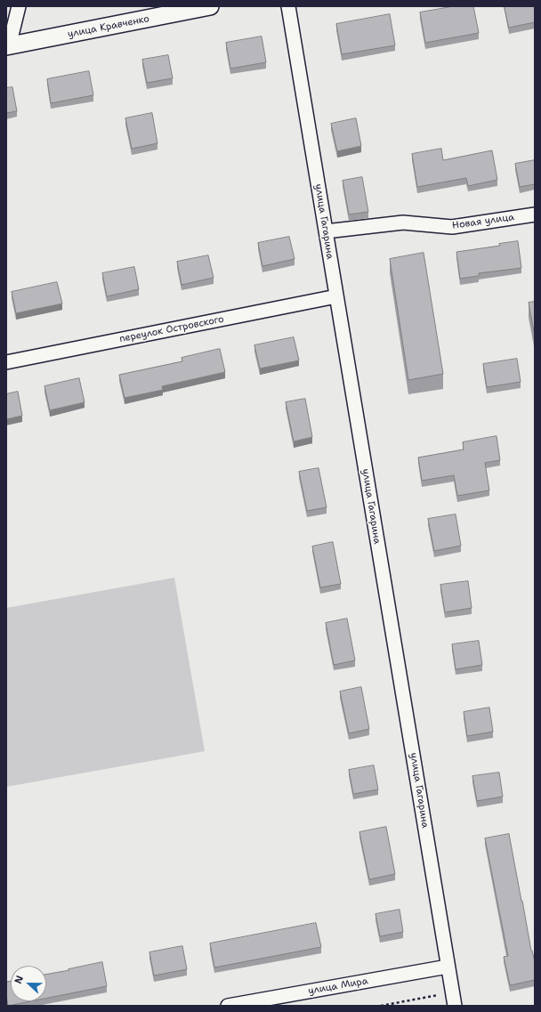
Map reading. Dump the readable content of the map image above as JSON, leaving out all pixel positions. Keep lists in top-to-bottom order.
{
  "streets": {
    "street": [
      "улица Кравченко",
      "улица Гагарина",
      "Новая улица",
      "переулок Островского",
      "улица Мира"
    ]
  },
  "crossings": [
    ["улица Гагарина", "Новая улица"],
    ["улица Гагарина", "переулок Островского"],
    ["улица Гагарина", "улица Мира"]
  ],
  "north": "left"
}
